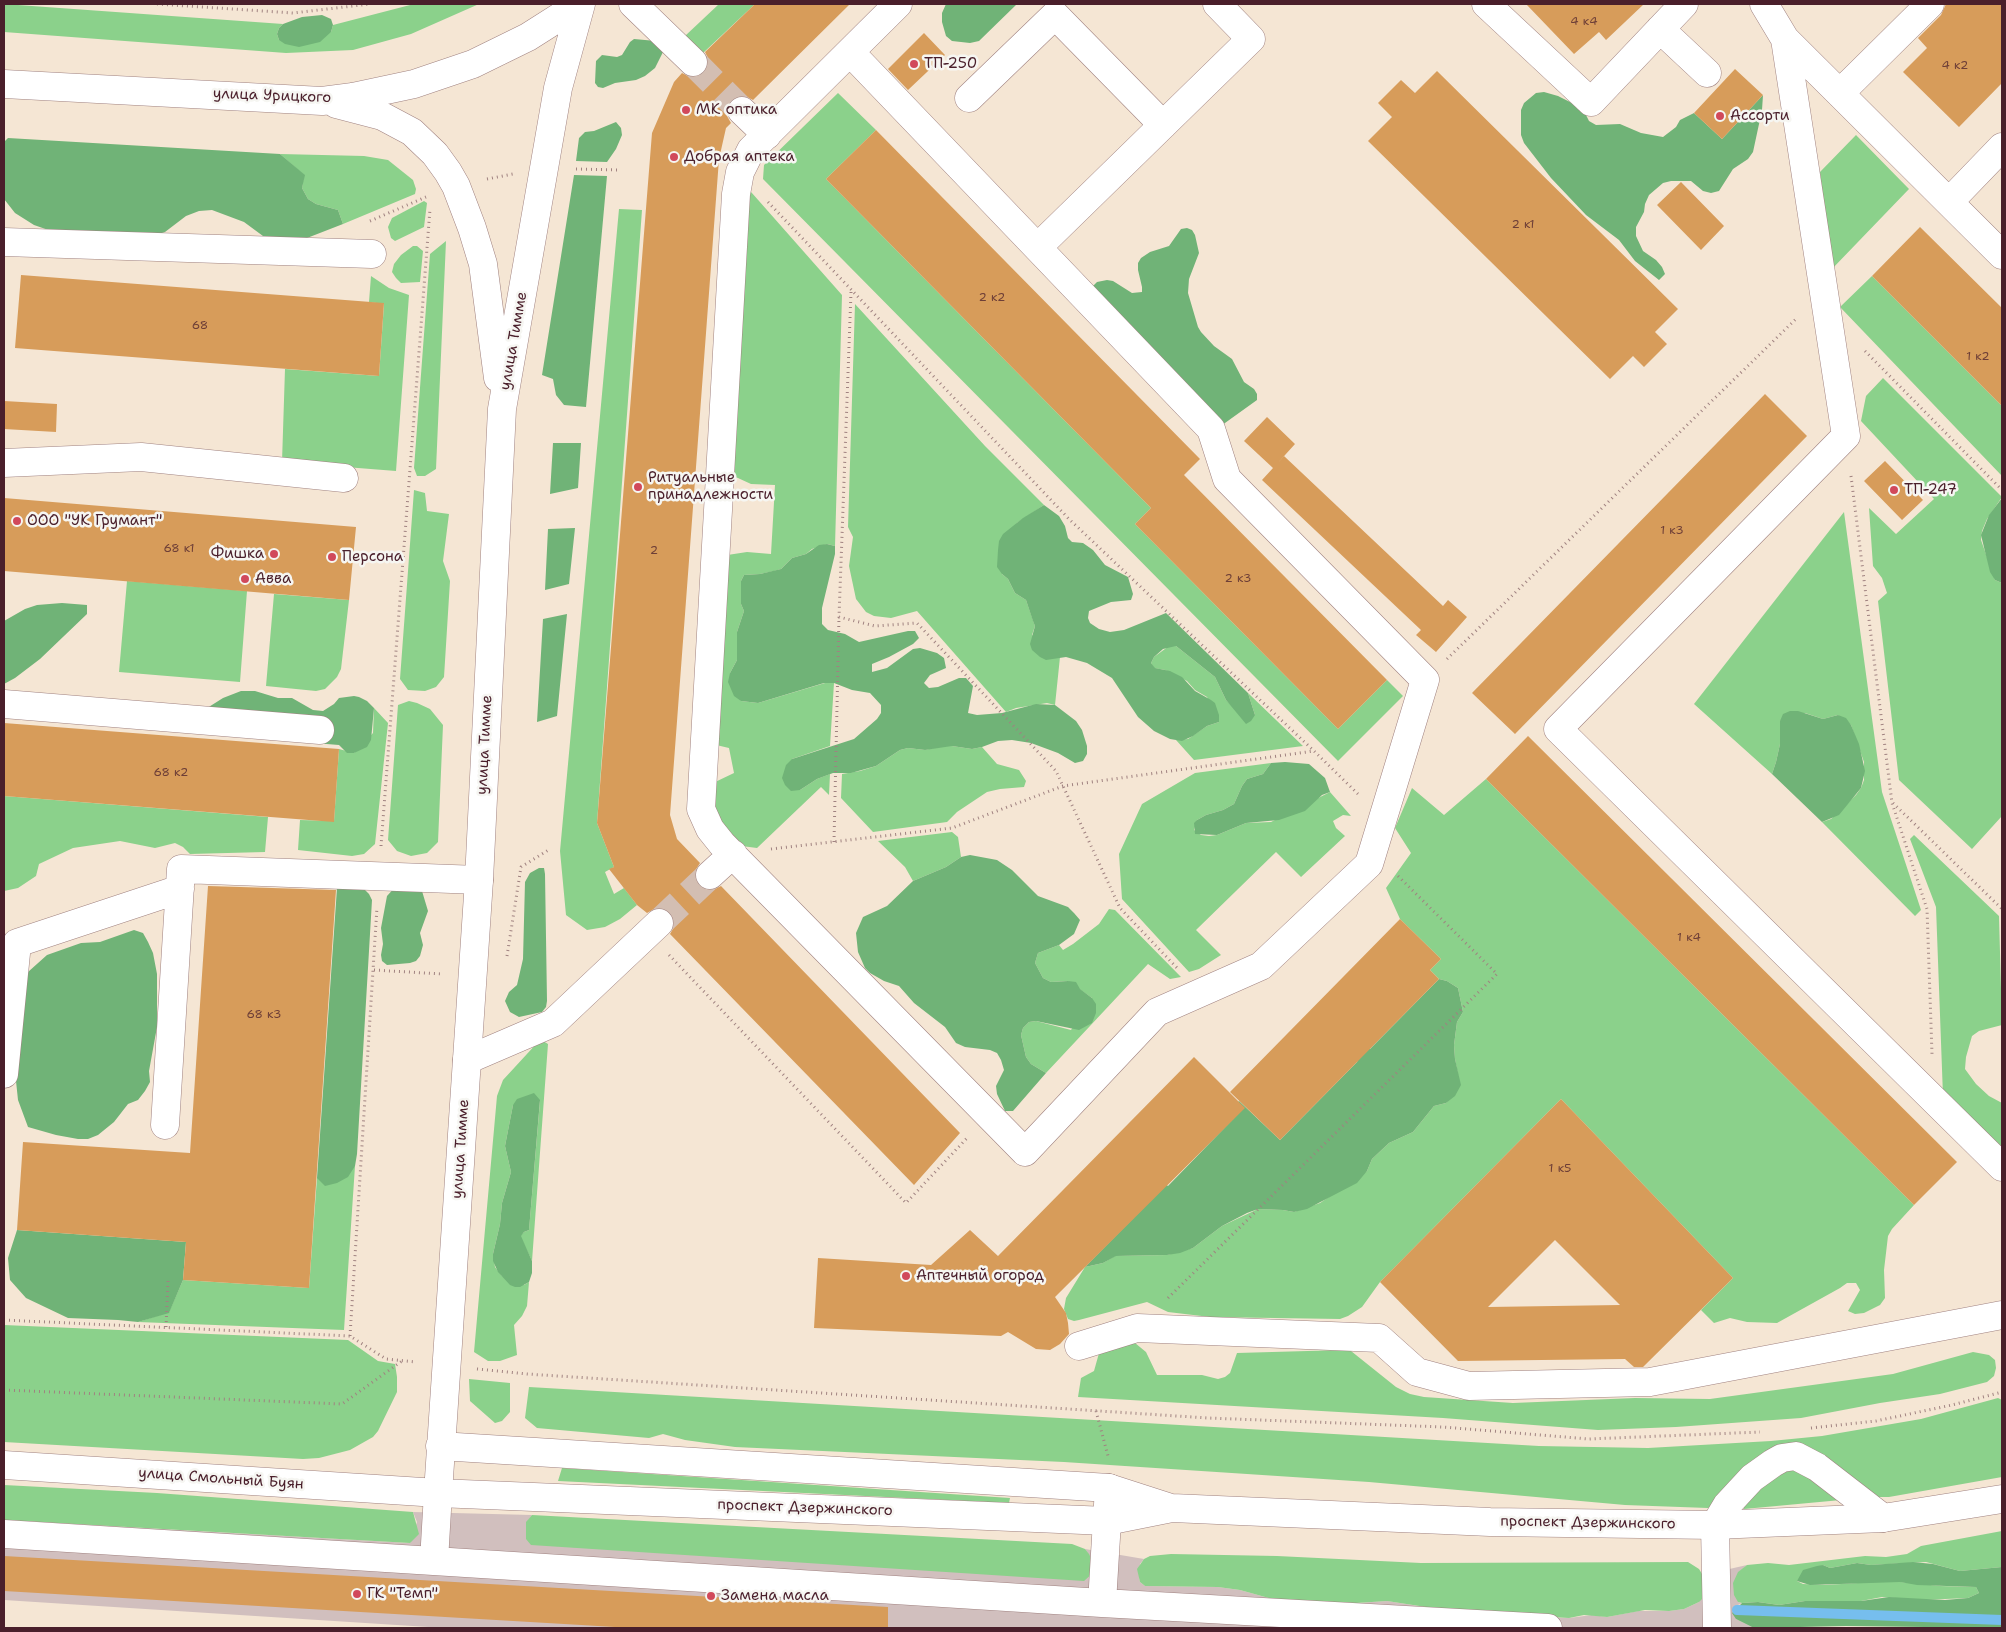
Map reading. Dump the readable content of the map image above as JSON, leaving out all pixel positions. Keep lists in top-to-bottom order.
{
  "streets": {
    "main road": [
      "улица Урицкого",
      "улица Тимме",
      "улица Смольный Буян",
      "проспект Дзержинского"
    ]
  },
  "crossings": [
    ["улица Урицкого", "улица Тимме"],
    ["улица Тимме", "улица Смольный Буян"],
    ["улица Тимме", "проспект Дзержинского"],
    ["улица Смольный Буян", "проспект Дзержинского"]
  ],
  "places": [
    "ТП-250",
    "МК оптика",
    "Ассорти",
    "Добрая аптека",
    "Ритуальные принадлежности",
    "ТП-247",
    "ООО \"УК Грумант\"",
    "Фишка",
    "Персона",
    "Авва",
    "Аптечный огород",
    "ГК \"Темп\"",
    "Замена масла"
  ],
  "house_numbers": [
    "4 к4",
    "4 к2",
    "2 к1",
    "2 к2",
    "68",
    "1 к2",
    "1 к3",
    "68 к1",
    "2",
    "2 к3",
    "68 к2",
    "1 к4",
    "68 к3",
    "1 к5"
  ]
}
